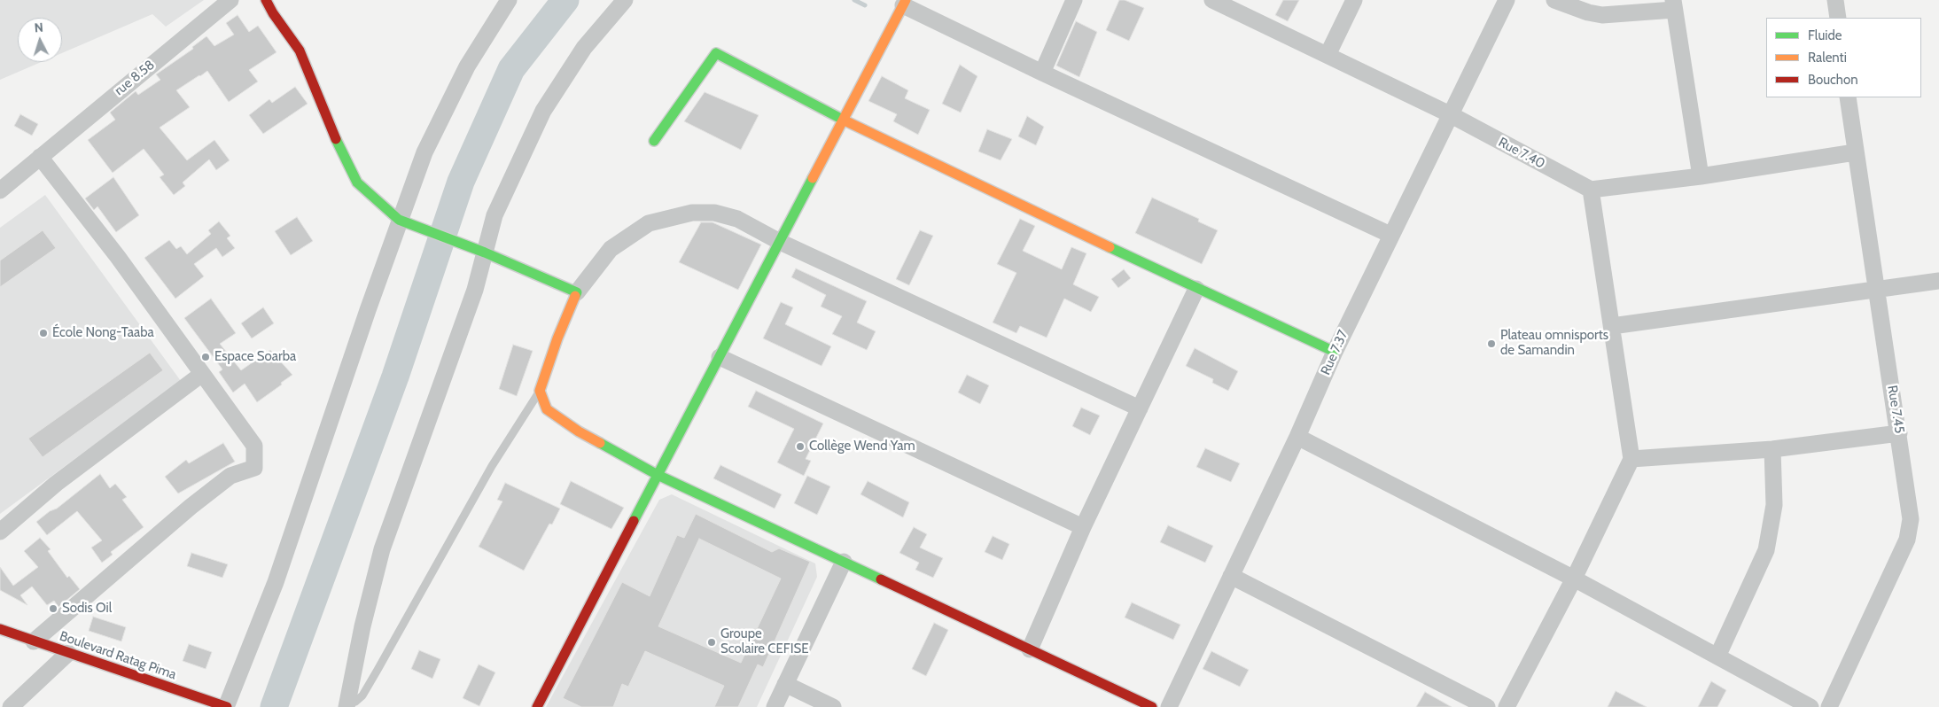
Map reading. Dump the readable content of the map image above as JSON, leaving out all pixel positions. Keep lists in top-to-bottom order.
{
  "streets": {
    "street": [
      "rue 8.58",
      "Rue 7.40",
      "Rue 7.37",
      "Rue 7.45",
      "Boulevard Ratag Pima"
    ]
  },
  "crossings": [
    ["Rue 7.40", "Rue 7.37"]
  ],
  "places": [
    "École Nong-Taaba",
    "Plateau omnisports de Samandin",
    "Espace Soarba",
    "Collège Wend Yam",
    "Sodis Oil",
    "Groupe Scolaire CEFISE"
  ],
  "legend": ["Fluide", "Ralenti", "Bouchon"],
  "north": "top"
}
